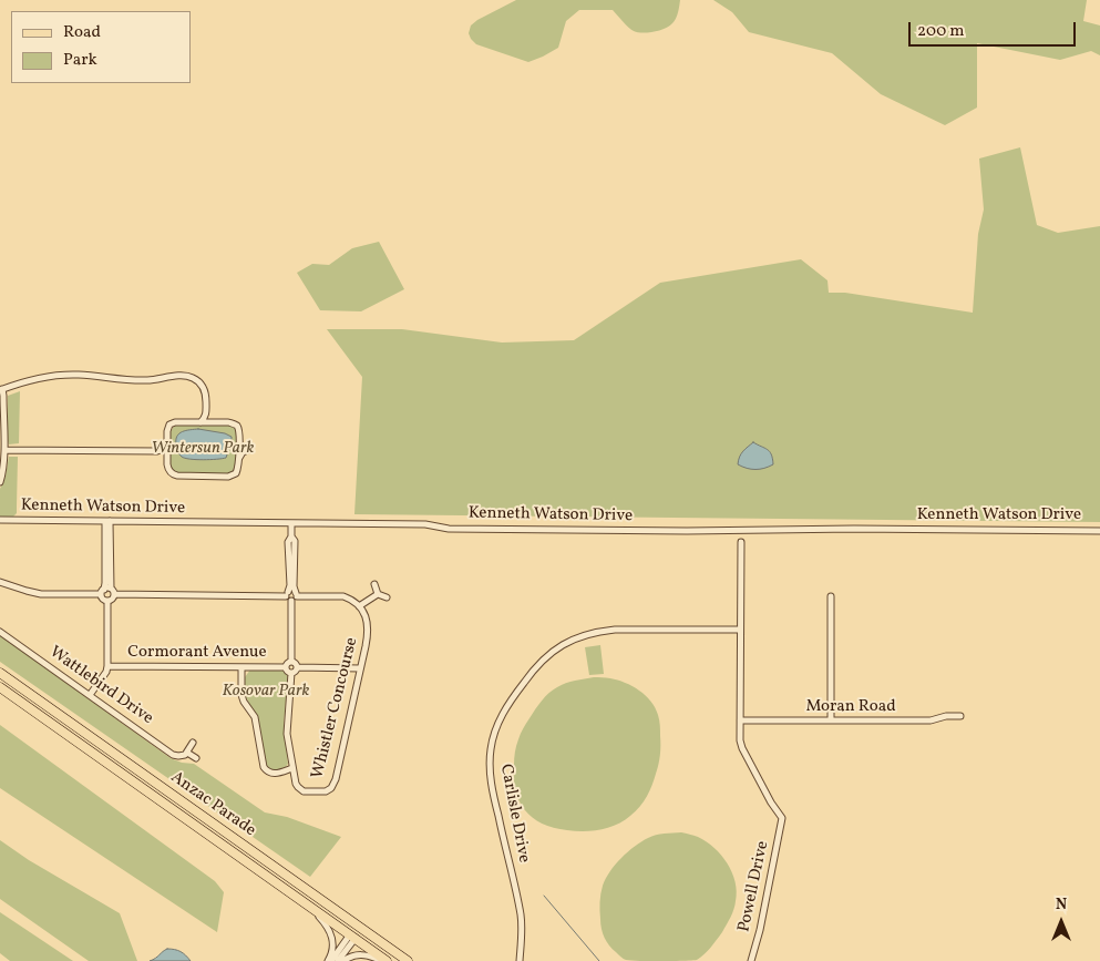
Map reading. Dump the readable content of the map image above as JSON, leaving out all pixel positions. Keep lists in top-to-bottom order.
{
  "streets": {
    "main road": ["Anzac Parade"],
    "street": [
      "Kenneth Watson Drive",
      "Cormorant Avenue",
      "Wattlebird Drive",
      "Moran Road",
      "Whistler Concourse",
      "Carlisle Drive",
      "Powell Drive"
    ]
  },
  "crossings": [
    ["Moran Road", "Powell Drive"]
  ],
  "parks": ["Wintersun Park", "Kosovar Park"],
  "legend": ["Road", "Park"],
  "scale_bar": "200 m",
  "north": "top"
}
